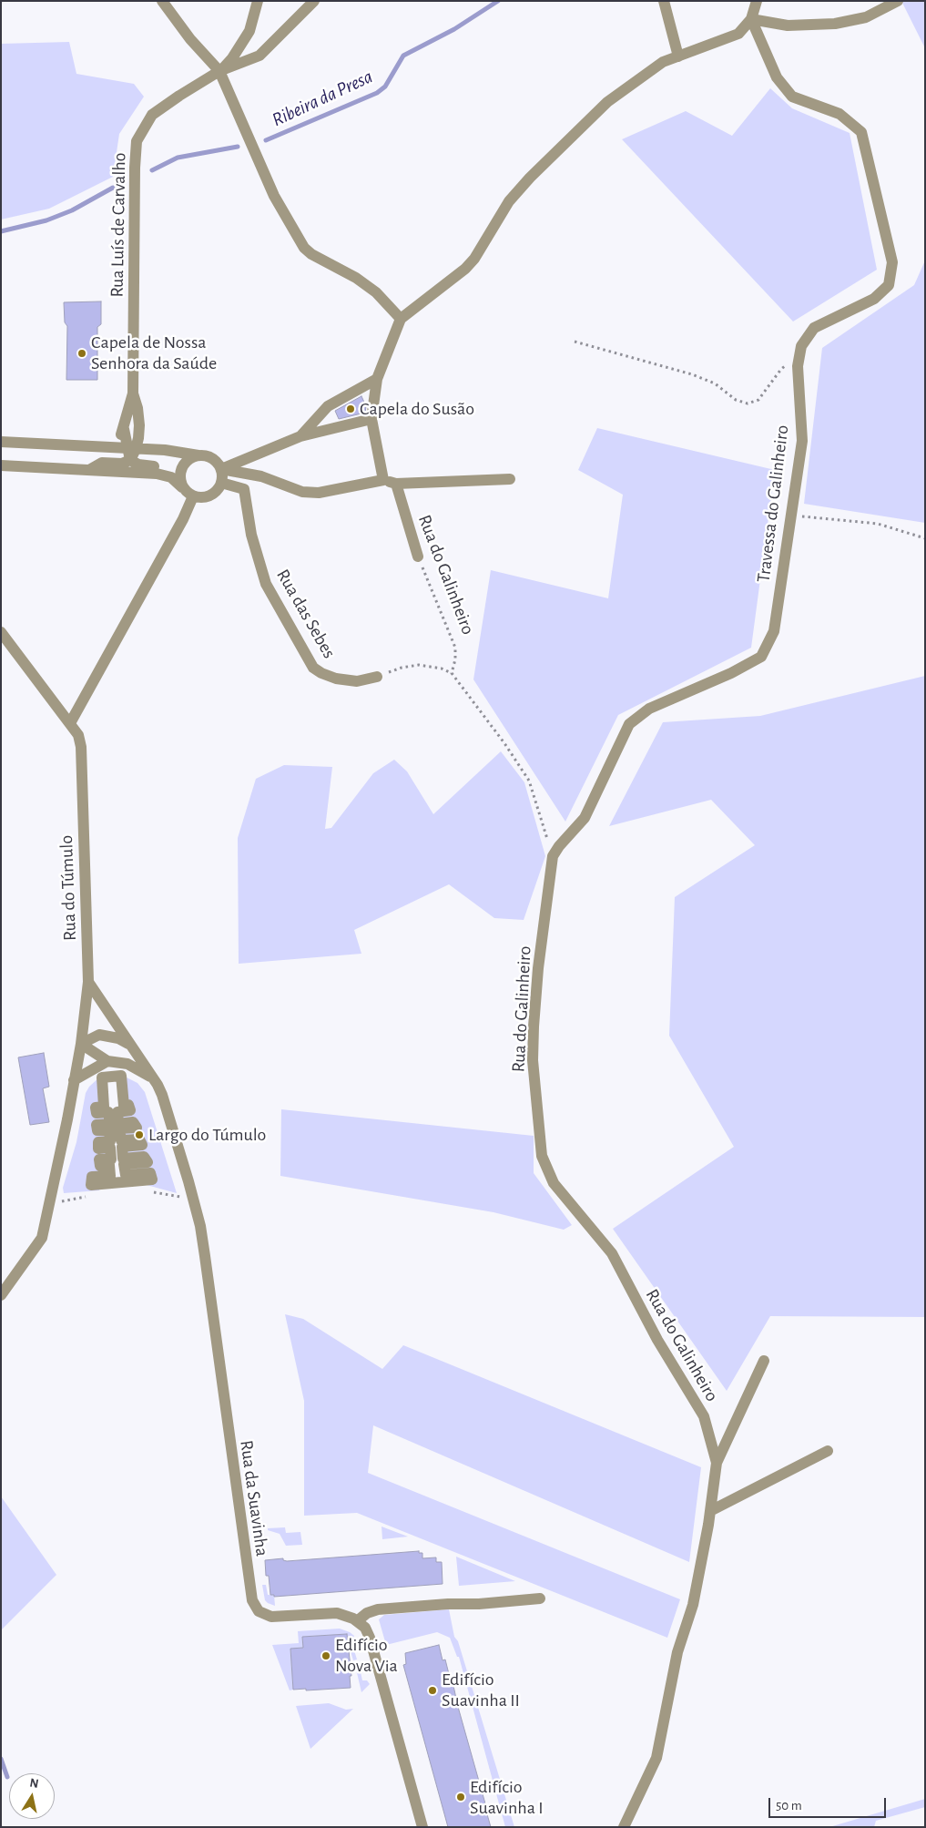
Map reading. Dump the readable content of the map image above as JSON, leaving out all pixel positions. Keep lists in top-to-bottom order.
{
  "streets": {
    "street": [
      "Rua Luís de Carvalho",
      "Travessa do Galinheiro",
      "Rua do Galinheiro",
      "Rua das Sebes",
      "Rua do Túmulo",
      "Rua da Suavinha"
    ]
  },
  "crossings": [
    ["Travessa do Galinheiro", "Rua do Galinheiro"],
    ["Rua do Túmulo", "Rua da Suavinha"]
  ],
  "water": ["Ribeira da Presa"],
  "places": [
    "Capela de Nossa Senhora da Saúde",
    "Capela do Susão",
    "Largo do Túmulo",
    "Edifício Nova Via",
    "Edifício Suavinha II",
    "Edifício Suavinha I"
  ],
  "scale_bar": "50 m",
  "north": "top"
}
